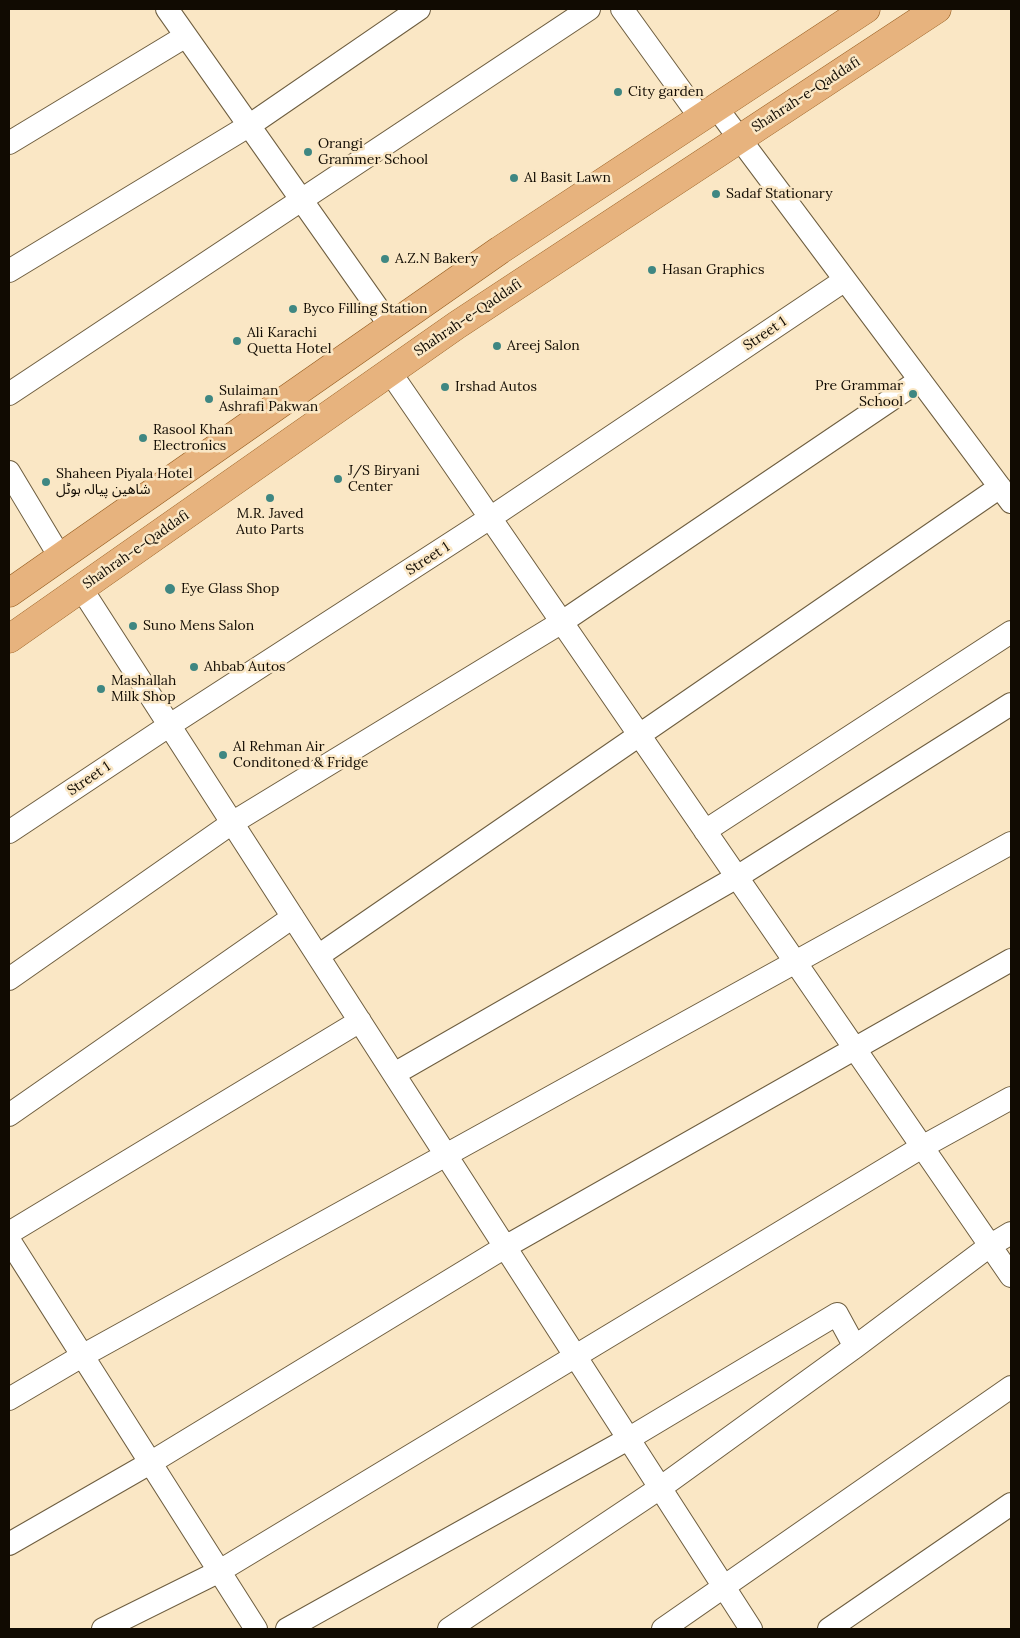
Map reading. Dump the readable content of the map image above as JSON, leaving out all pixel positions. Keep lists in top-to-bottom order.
{
  "streets": {
    "main road": ["Shahrah-e-Qaddafi"],
    "street": ["Street 1"]
  },
  "places": [
    "City garden",
    "Orangi Grammer School",
    "Al Basit Lawn",
    "Sadaf Stationary",
    "A.Z.N Bakery",
    "Hasan Graphics",
    "Byco Filling Station",
    "Ali Karachi Quetta Hotel",
    "Areej Salon",
    "Irshad Autos",
    "Pre Grammar School",
    "Sulaiman Ashrafi Pakwan",
    "Rasool Khan Electronics",
    "J/S Biryani Center",
    "Shaheen Piyala Hotel شاھین پیالہ ہوٹل",
    "M.R. Javed Auto Parts",
    "Eye Glass Shop",
    "Suno Mens Salon",
    "Ahbab Autos",
    "Mashallah Milk Shop",
    "Al Rehman Air Conditoned & Fridge"
  ]
}
